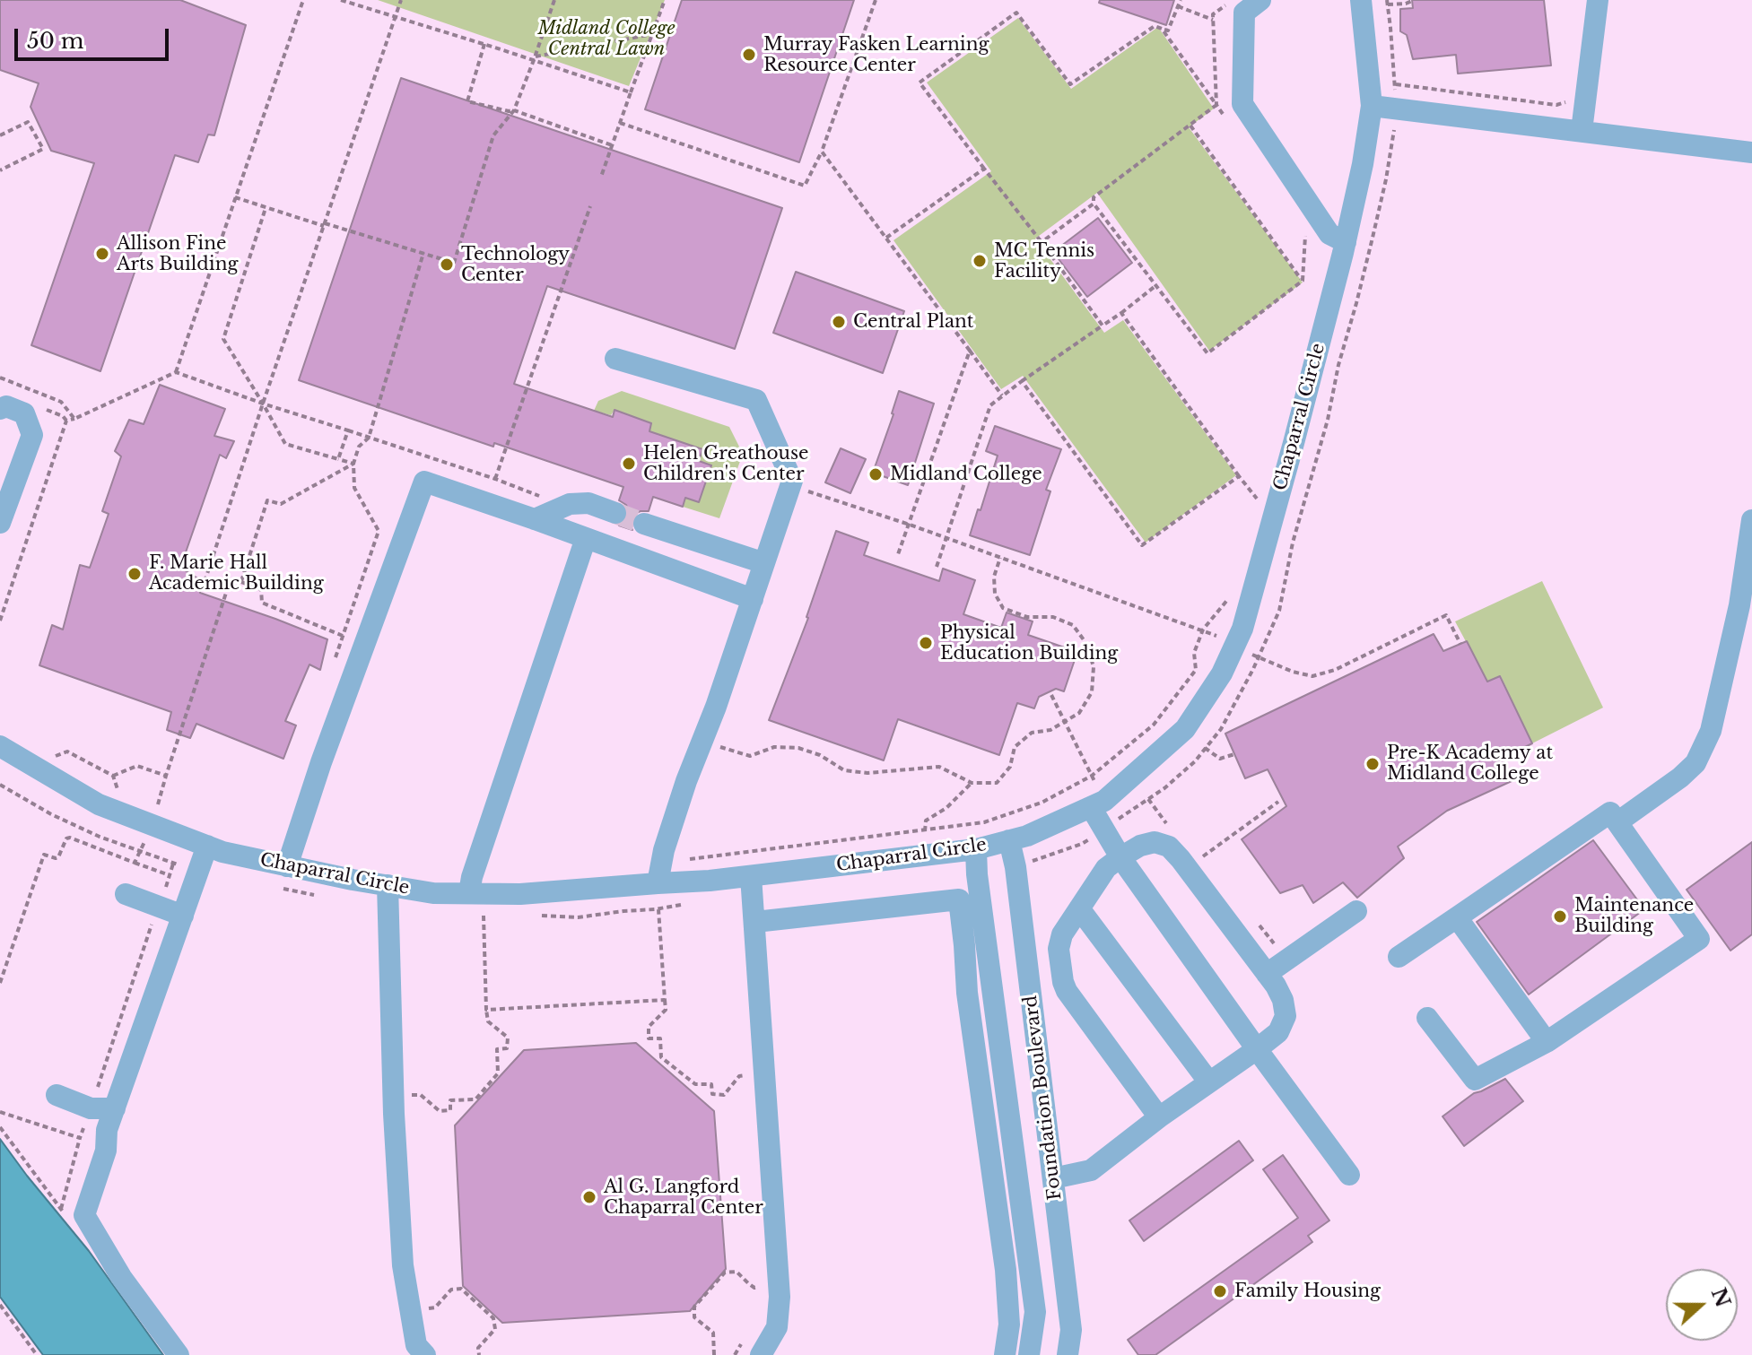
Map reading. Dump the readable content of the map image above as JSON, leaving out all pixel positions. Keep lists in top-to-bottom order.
{
  "streets": {
    "street": ["Chaparral Circle", "Foundation Boulevard"]
  },
  "crossings": [
    ["Chaparral Circle", "Foundation Boulevard"]
  ],
  "parks": ["Midland College Central Lawn"],
  "places": [
    "Murray Fasken Learning Resource Center",
    "Allison Fine Arts Building",
    "MC Tennis Facility",
    "Technology Center",
    "Central Plant",
    "Helen Greathouse Children's Center",
    "Midland College",
    "F. Marie Hall Academic Building",
    "Physical Education Building",
    "Pre-K Academy at Midland College",
    "Maintenance Building",
    "Al G. Langford Chaparral Center",
    "Family Housing"
  ],
  "scale_bar": "50 m",
  "north": "right"
}
